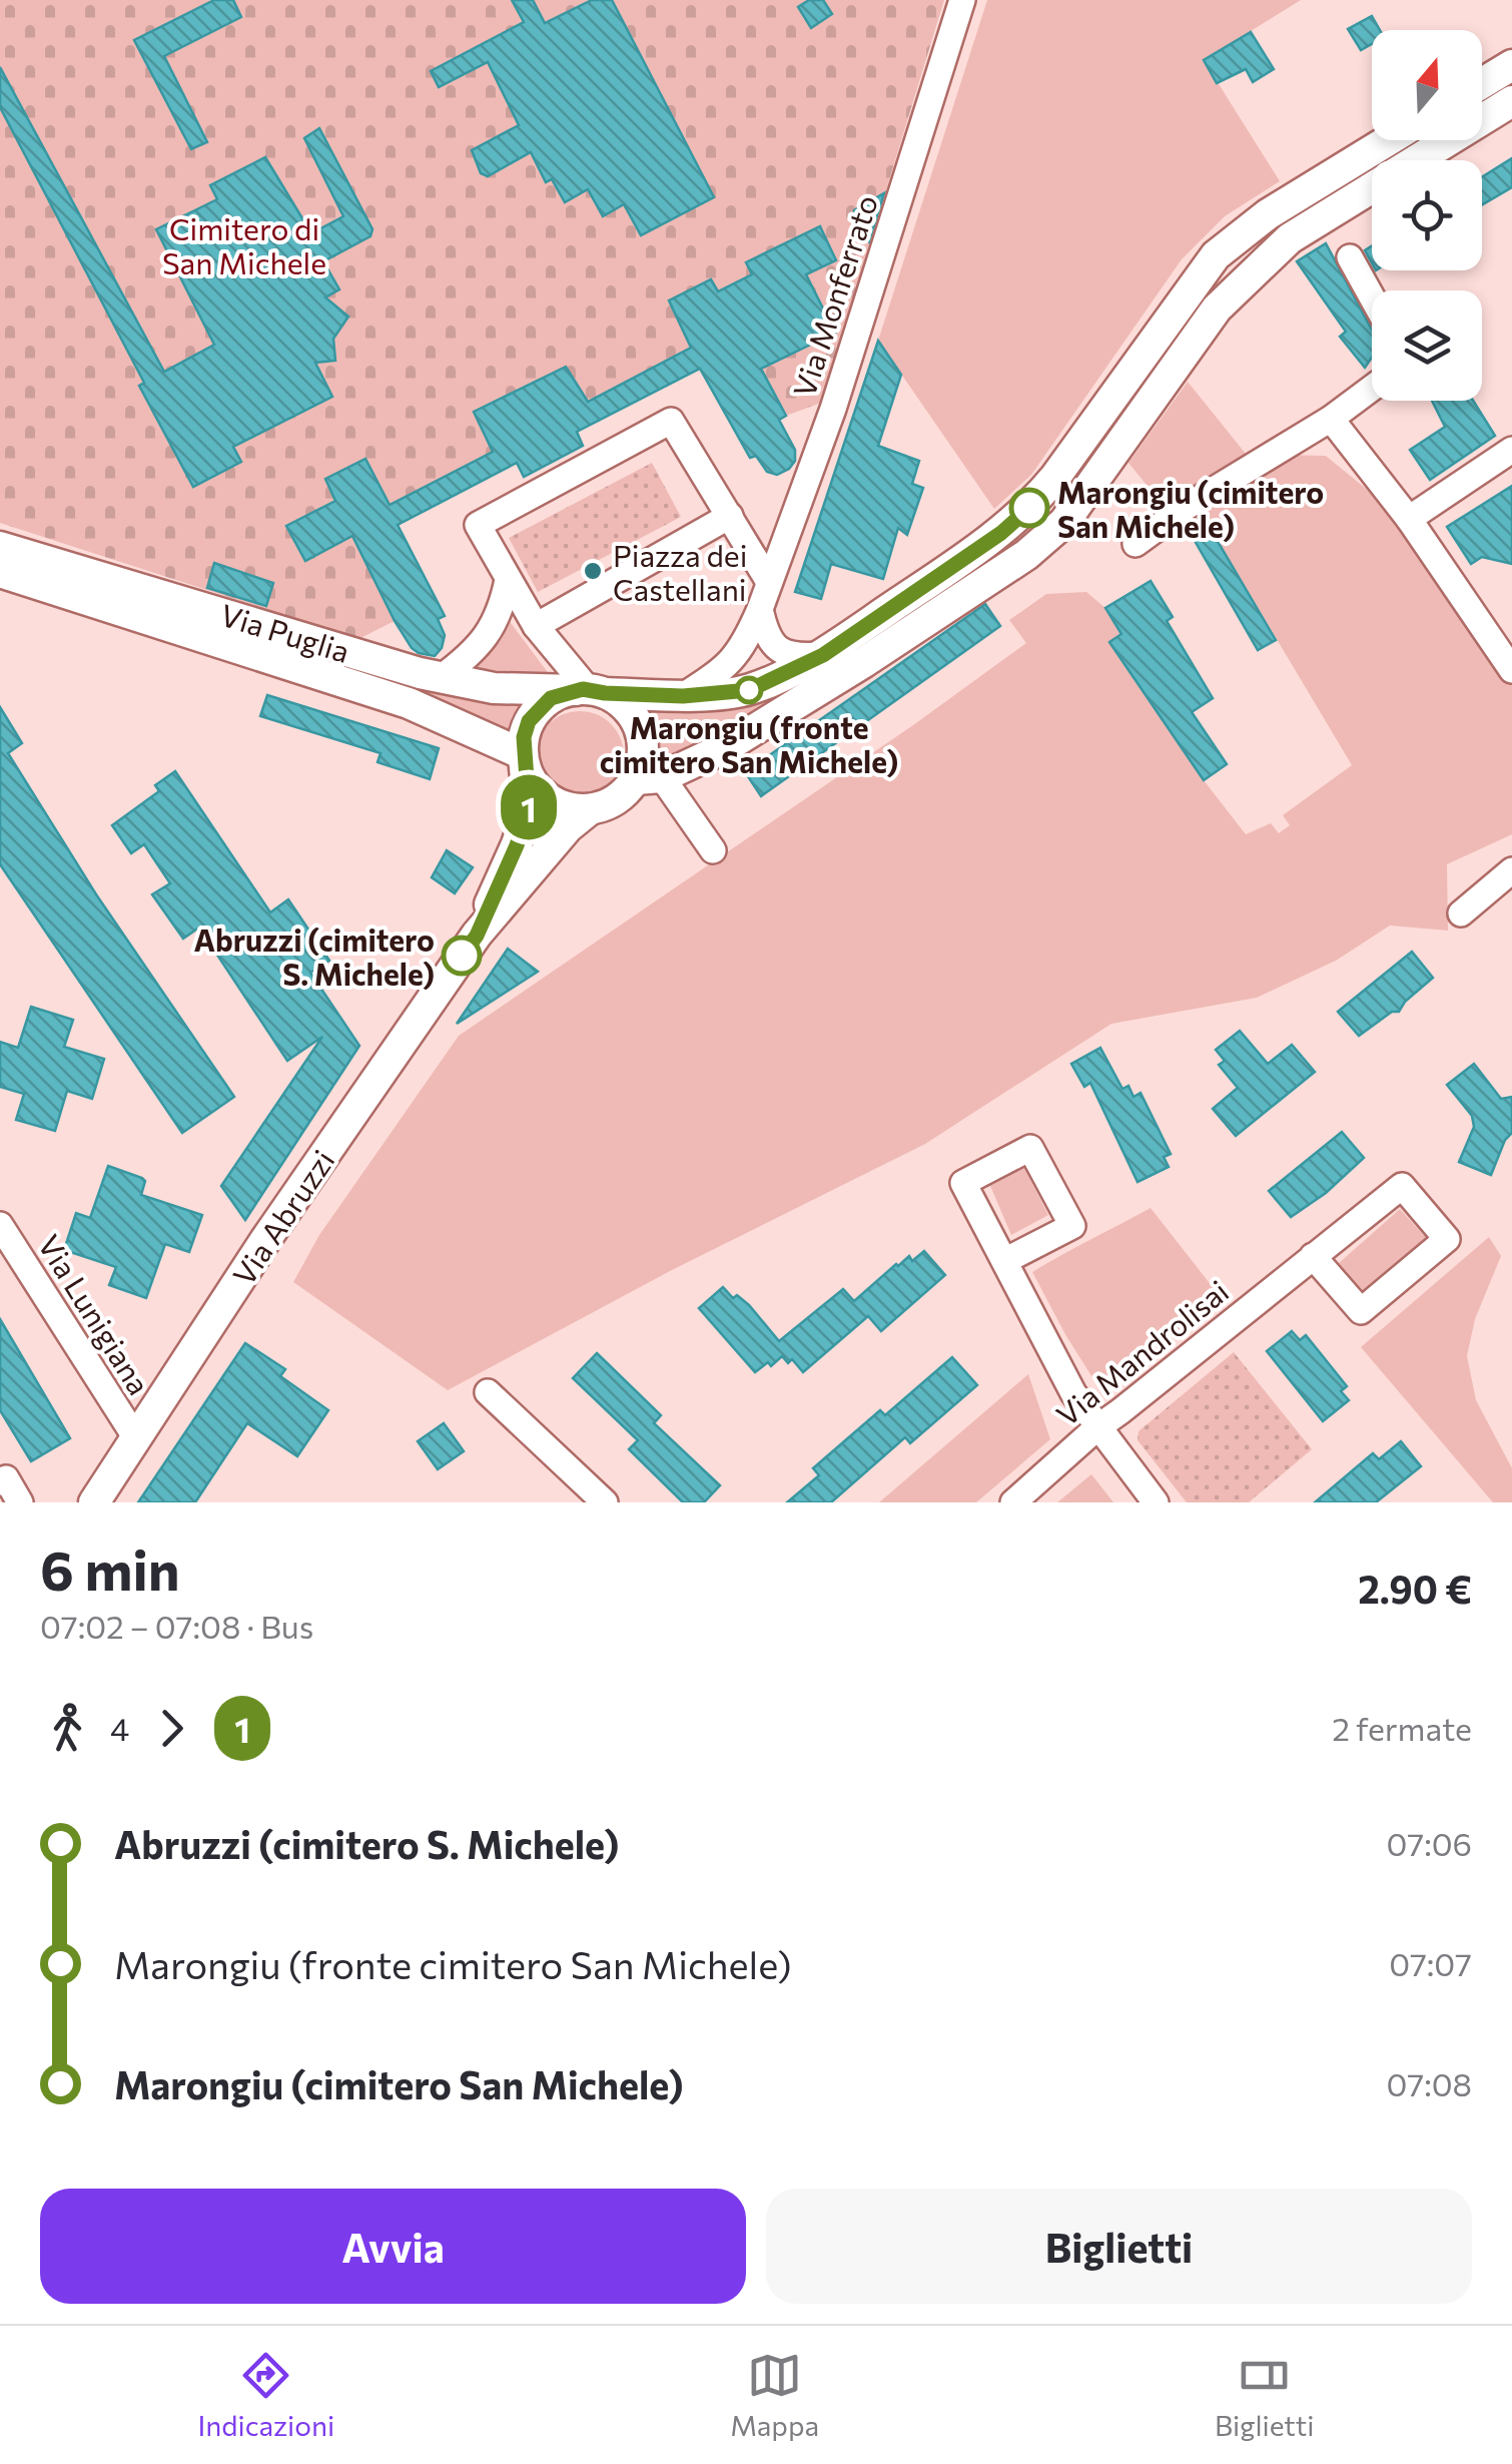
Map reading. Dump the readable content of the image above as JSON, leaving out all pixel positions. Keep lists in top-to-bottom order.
{
  "streets": {
    "street": [
      "Via Monferrato",
      "Via Puglia",
      "Via Abruzzi",
      "Via Lunigiana",
      "Via Mandrolisai"
    ]
  },
  "crossings": [
    ["Via Monferrato", "Via Puglia"],
    ["Via Puglia", "Via Abruzzi"],
    ["Via Abruzzi", "Via Lunigiana"]
  ],
  "parks": ["Cimitero di San Michele"],
  "places": [
    "Marongiu (cimitero San Michele)",
    "Piazza dei Castellani",
    "Marongiu (fronte cimitero San Michele)",
    "Abruzzi (cimitero S. Michele)"
  ],
  "lines": ["bus line 1"],
  "north": "top",
  "page": {
    "on_map": "1",
    "heading": ["6 min", "07:02 – 07:08 · Bus", "2.90 €"],
    "legs": ["4", "1", "2 fermate"],
    "list": [
      {
        "name": "Abruzzi (cimitero S. Michele)",
        "value": "07:06"
      },
      {
        "name": "Marongiu (fronte cimitero San Michele)",
        "value": "07:07"
      },
      {
        "name": "Marongiu (cimitero San Michele)",
        "value": "07:08"
      }
    ],
    "buttons": ["Avvia", "Biglietti"],
    "tabs": ["Indicazioni", "Mappa", "Biglietti"]
  }
}
